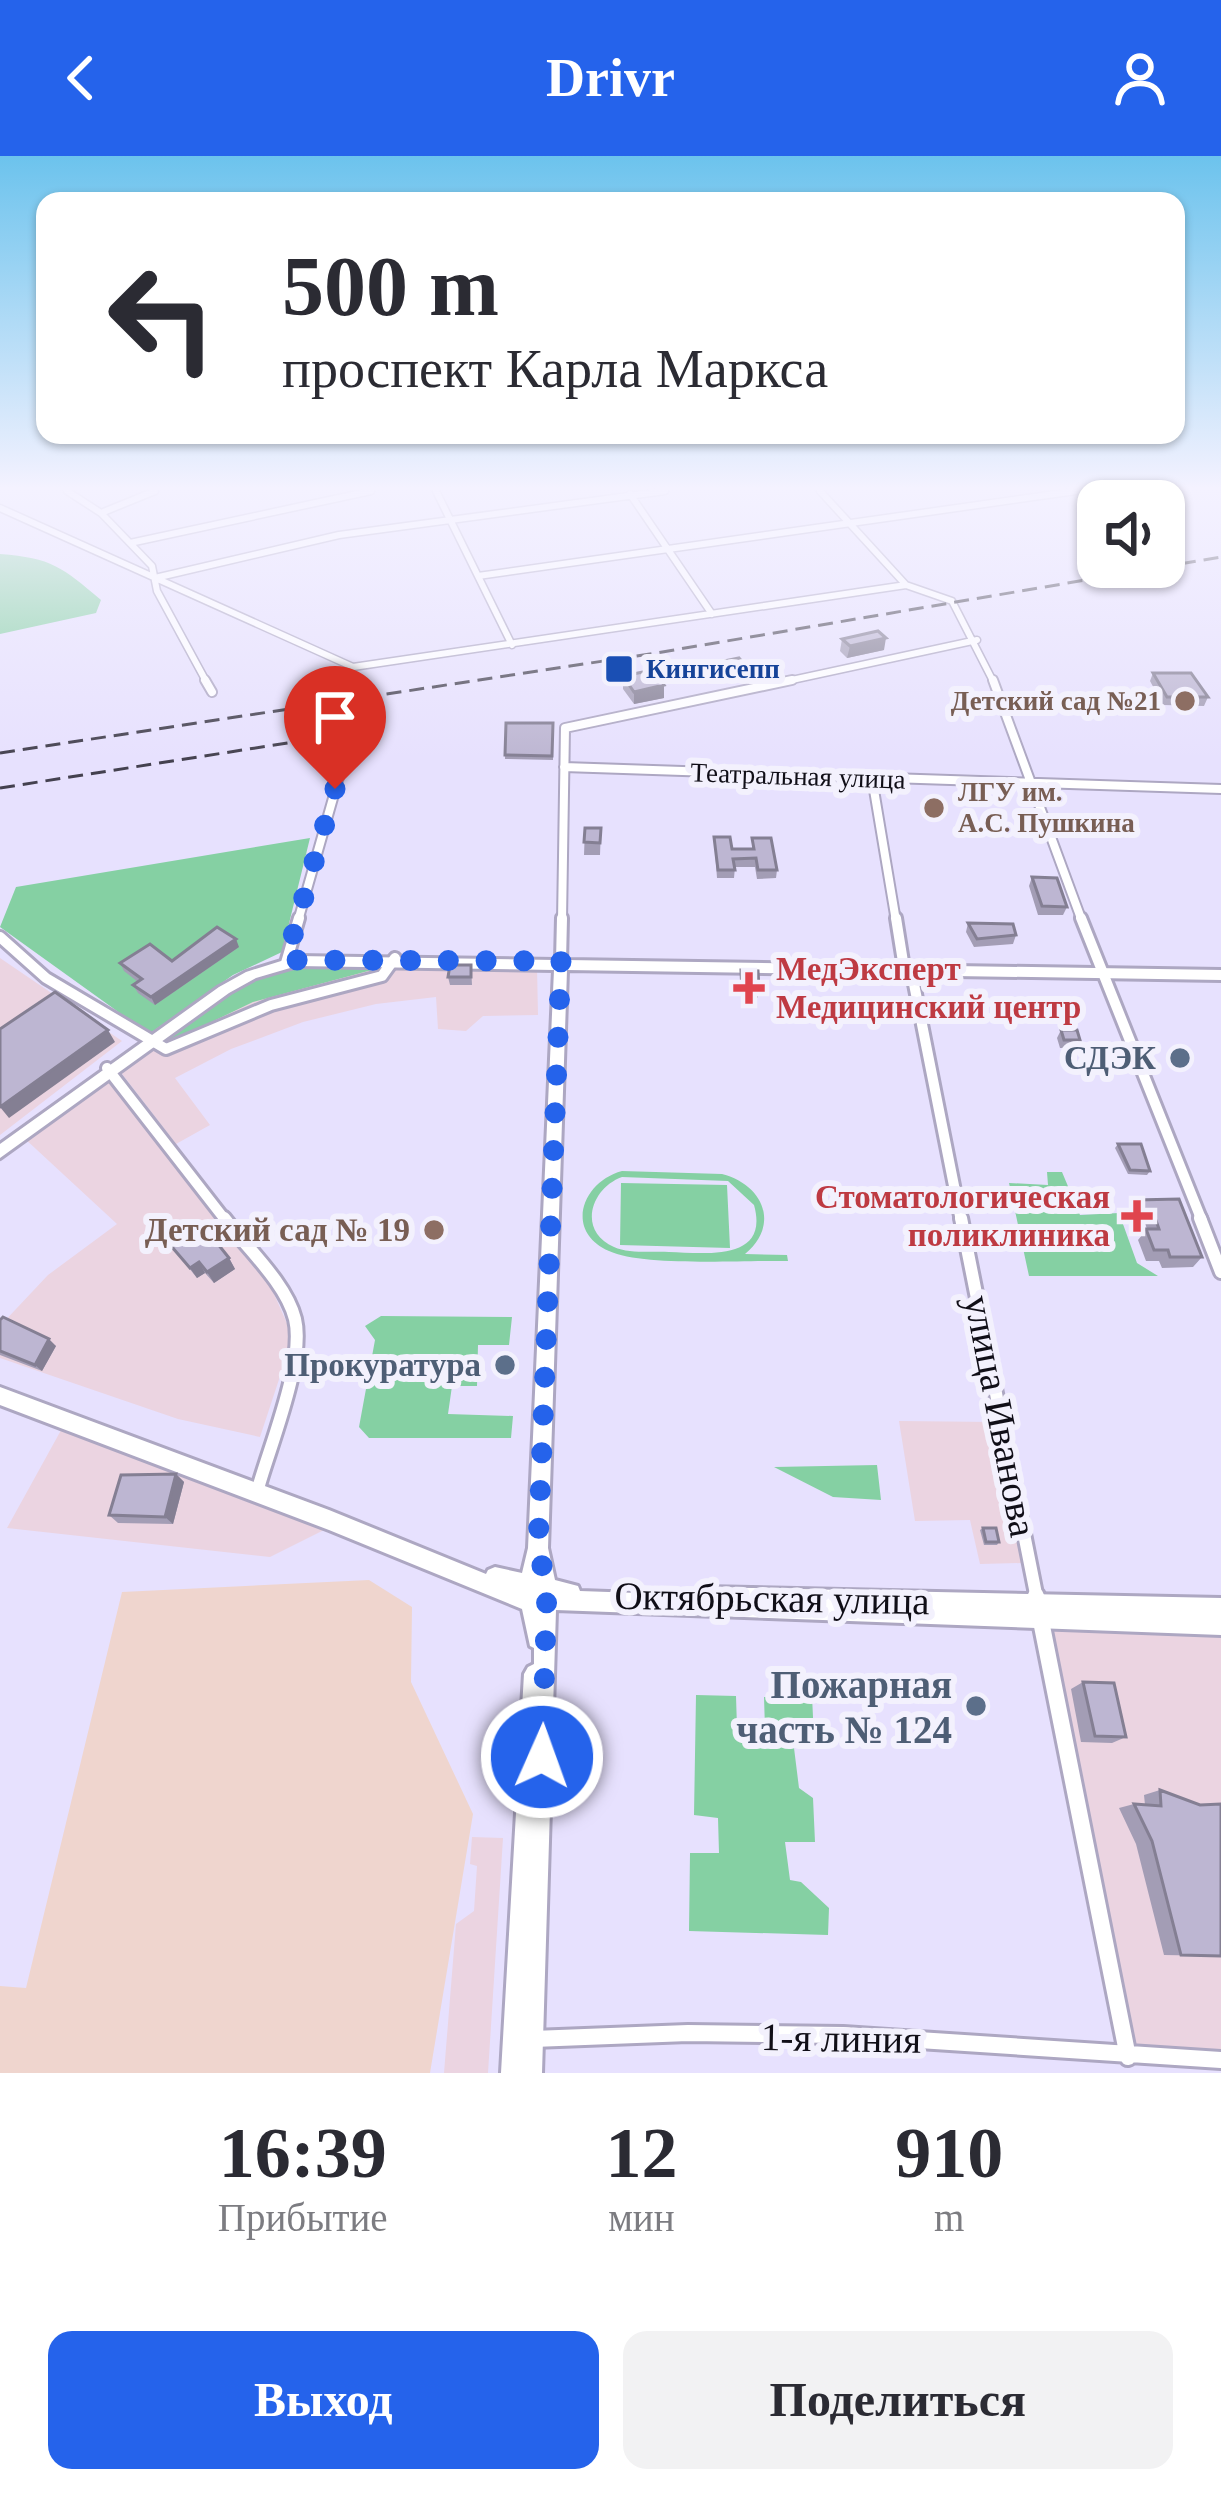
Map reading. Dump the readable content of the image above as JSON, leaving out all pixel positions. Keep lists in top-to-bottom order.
{
  "streets": {
    "street": [
      "Театральная улица",
      "улица Иванова",
      "Октябрьская улица",
      "1-я линия"
    ]
  },
  "crossings": [
    ["Театральная улица", "улица Иванова"],
    ["улица Иванова", "Октябрьская улица"],
    ["улица Иванова", "1-я линия"]
  ],
  "places": {
    "transit": ["Кингисепп"],
    "other": [
      "Детский сад №21",
      "ЛГУ им. А.С. Пушкина",
      "СДЭК",
      "Детский сад № 19",
      "Прокуратура",
      "Пожарная часть № 124"
    ],
    "health": ["МедЭксперт Медицинский центр", "Стоматологическая поликлиника"]
  },
  "page": {
    "header": "Drivr",
    "turn": ["500 m", "проспект Карла Маркса"],
    "eta": [
      "16:39",
      "Прибытие",
      "12",
      "мин",
      "910",
      "m"
    ],
    "buttons": ["Выход", "Поделиться"]
  }
}
